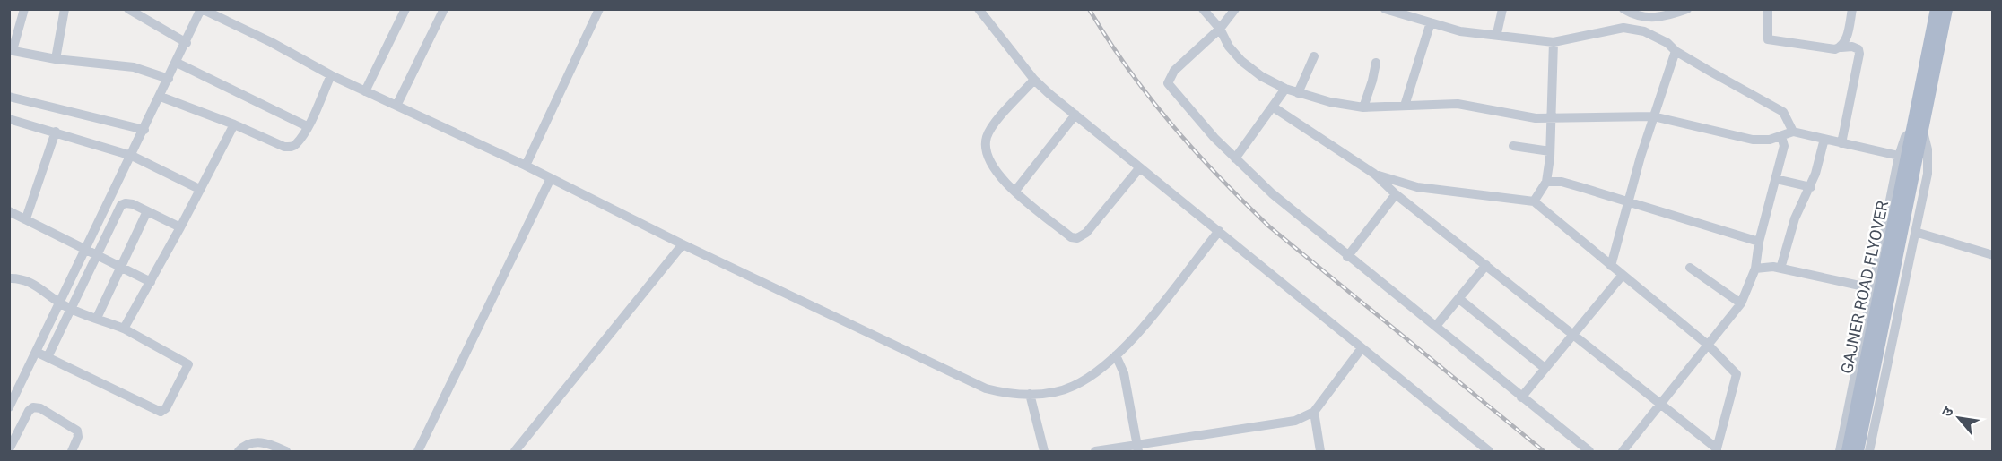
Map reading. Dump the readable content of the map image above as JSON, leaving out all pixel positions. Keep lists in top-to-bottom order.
{
  "streets": {
    "main road": ["GAJNER ROAD FLYOVER"]
  },
  "north": "top left"
}
